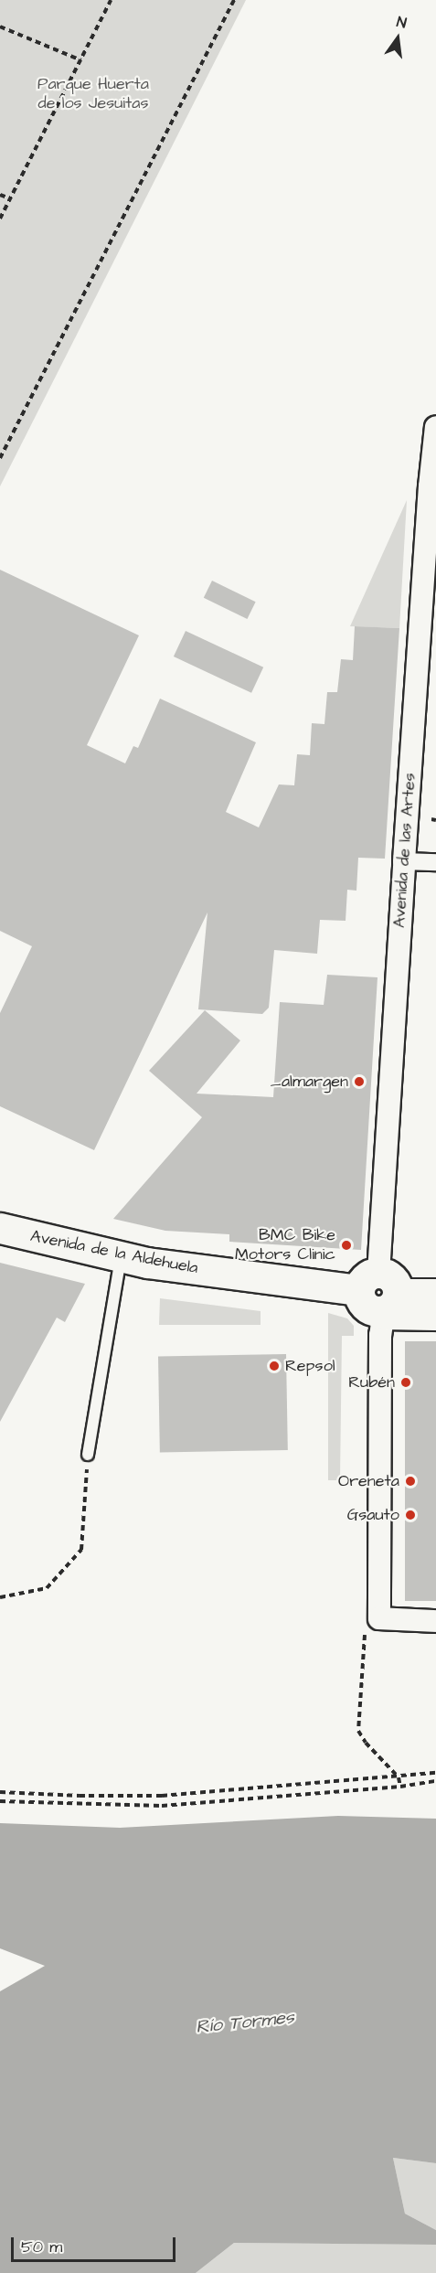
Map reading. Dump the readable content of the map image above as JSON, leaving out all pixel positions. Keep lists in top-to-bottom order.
{
  "streets": {
    "main road": ["Avenida de la Aldehuela"],
    "street": ["Avenida de las Artes"]
  },
  "crossings": [
    ["Avenida de las Artes", "Avenida de la Aldehuela"]
  ],
  "water": ["Río Tormes"],
  "parks": ["Parque Huerta de los Jesuitas"],
  "places": [
    "_almargen",
    "BMC Bike Motors Clinic",
    "Repsol",
    "Rubén",
    "Oreneta",
    "Gsauto"
  ],
  "scale_bar": "50 m",
  "north": "top"
}
